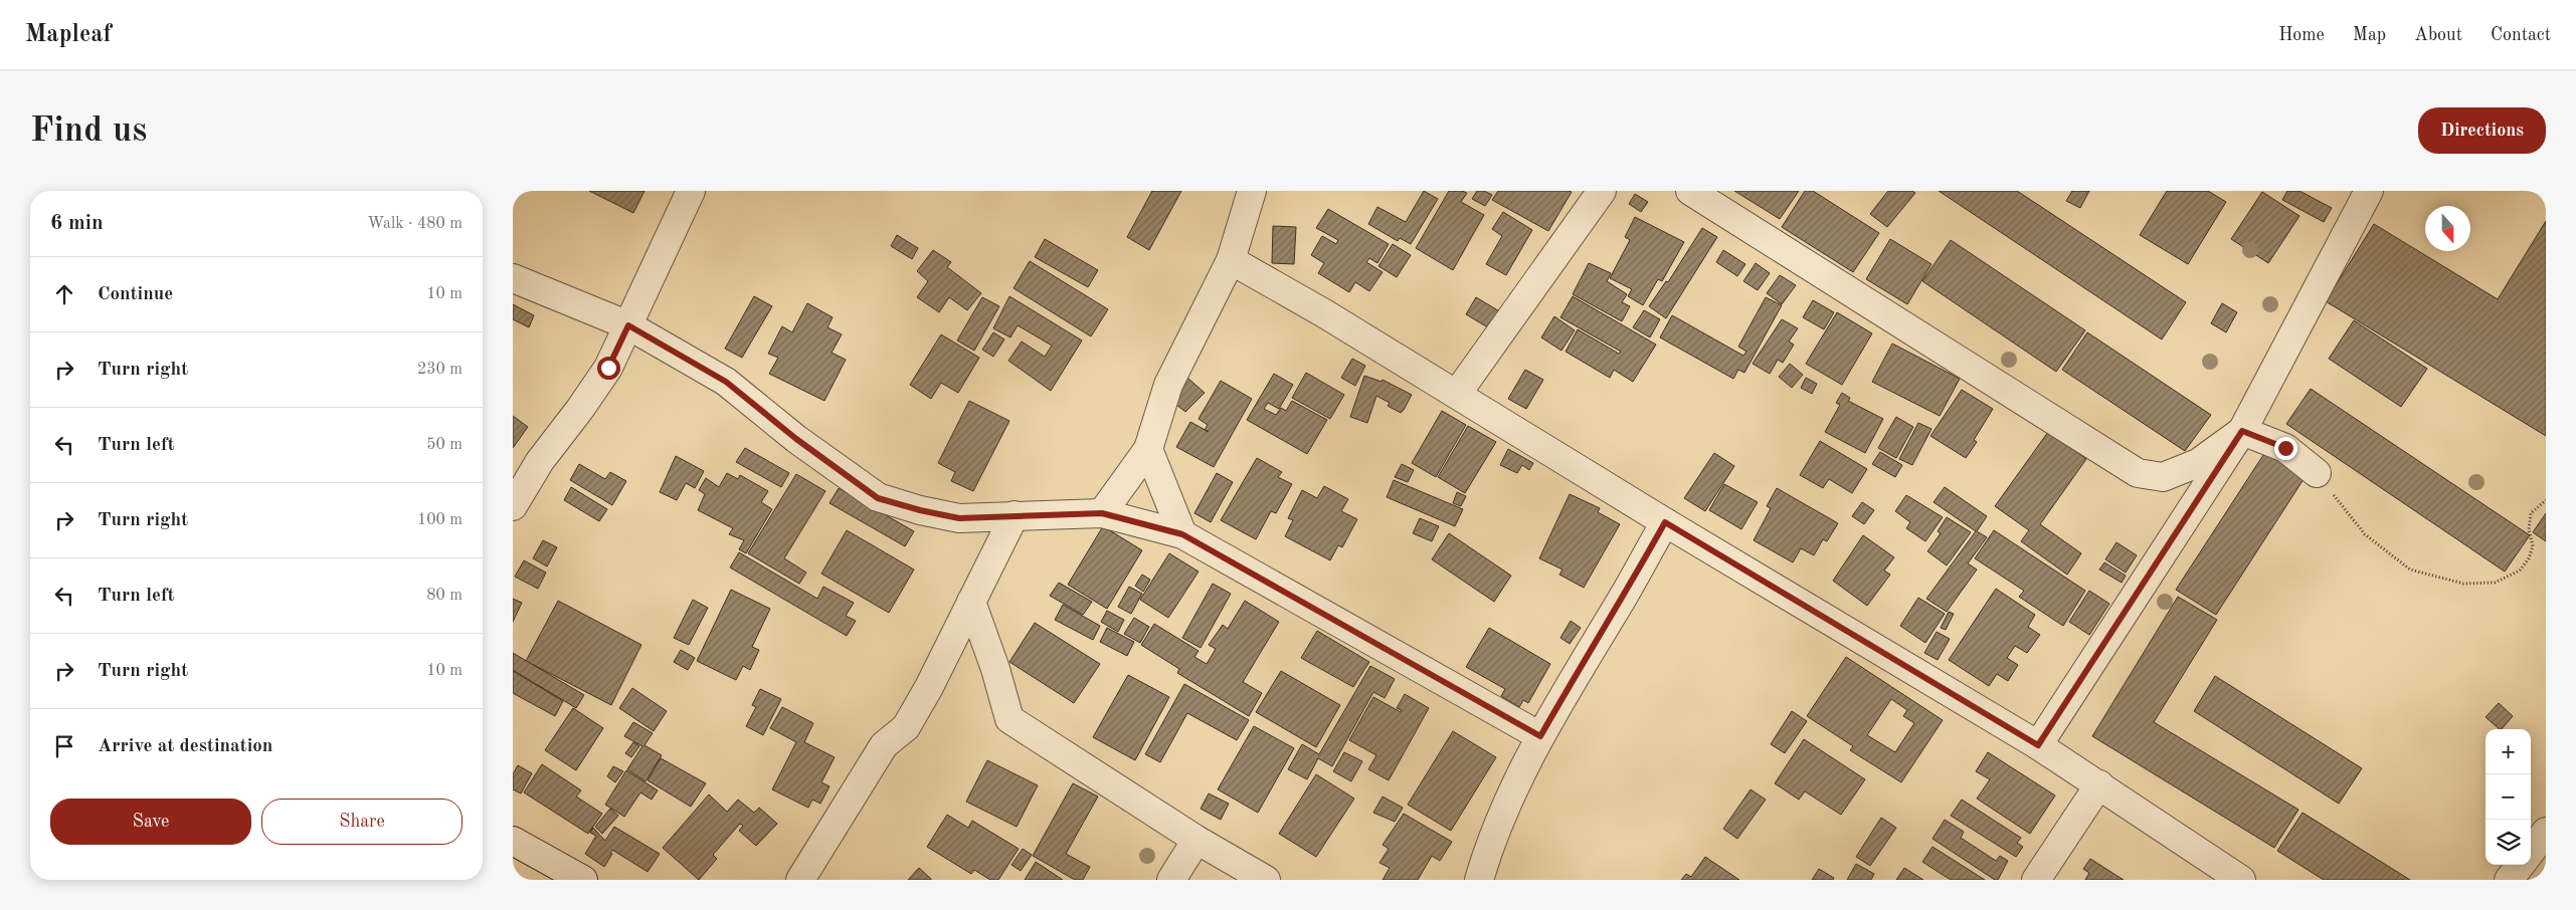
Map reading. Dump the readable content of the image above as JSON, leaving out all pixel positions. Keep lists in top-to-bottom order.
{
  "north": "bottom",
  "page": {
    "header": "Mapleaf",
    "nav": [
      "Home",
      "Map",
      "About",
      "Contact"
    ],
    "buttons": [
      "Directions",
      ["Save", "Share"]
    ],
    "title": "Find us",
    "heading": ["6 min", "Walk · 480 m"],
    "list": [
      ["Continue", "10 m"],
      ["Turn right", "230 m"],
      ["Turn left", "50 m"],
      ["Turn right", "100 m"],
      ["Turn left", "80 m"],
      ["Turn right", "10 m"],
      "Arrive at destination"
    ],
    "map_buttons": ["+", "−"]
  }
}
